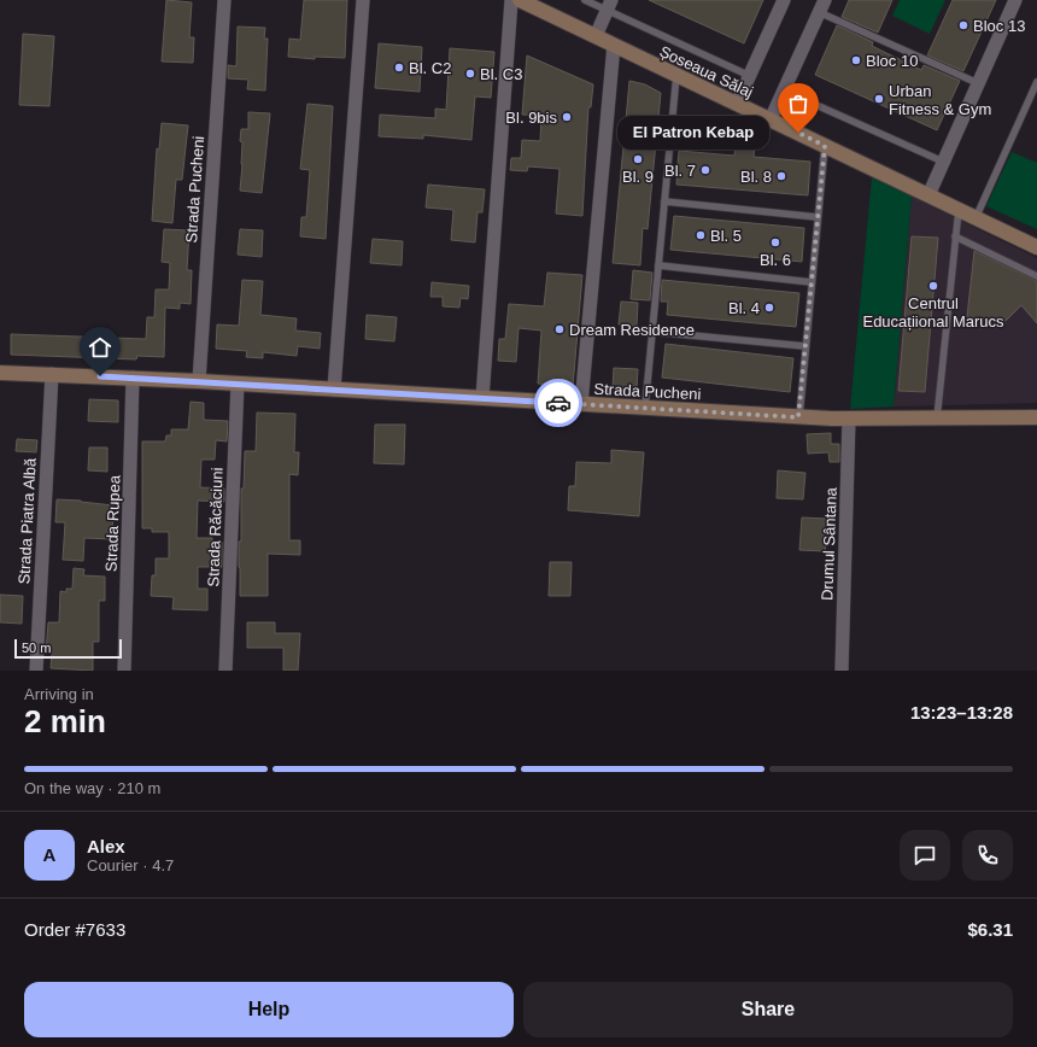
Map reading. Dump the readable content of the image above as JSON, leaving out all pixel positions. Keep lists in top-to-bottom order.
{
  "streets": {
    "street": [
      "Șoseaua Sălaj",
      "Strada Pucheni",
      "Strada Piatra Albă",
      "Strada Rupea",
      "Strada Răcăciuni",
      "Drumul Sântana"
    ]
  },
  "crossings": [
    ["Strada Pucheni", "Strada Piatra Albă"],
    ["Strada Pucheni", "Strada Rupea"],
    ["Strada Pucheni", "Strada Răcăciuni"],
    ["Strada Pucheni", "Drumul Sântana"]
  ],
  "places": [
    "Bloc 13",
    "Bloc 10",
    "Bl. C2",
    "Bl. C3",
    "Urban Fitness & Gym",
    "Bl. 9bis",
    "El Patron Kebap",
    "Bl. 9",
    "Bl. 7",
    "Bl. 8",
    "Bl. 5",
    "Bl. 6",
    "Centrul Educațiional Marucs",
    "Bl. 4",
    "Dream Residence"
  ],
  "scale_bar": "50 m",
  "page": {
    "bubble": "El Patron Kebap",
    "scale": "50 m",
    "heading": ["2 min", "Arriving in", "13:23–13:28"],
    "panel": [
      "Alex",
      "Courier · 4.7",
      "Order #7633",
      "$6.31"
    ],
    "bar": "On the way · 210 m",
    "round": "A",
    "buttons": ["Help", "Share"]
  }
}
